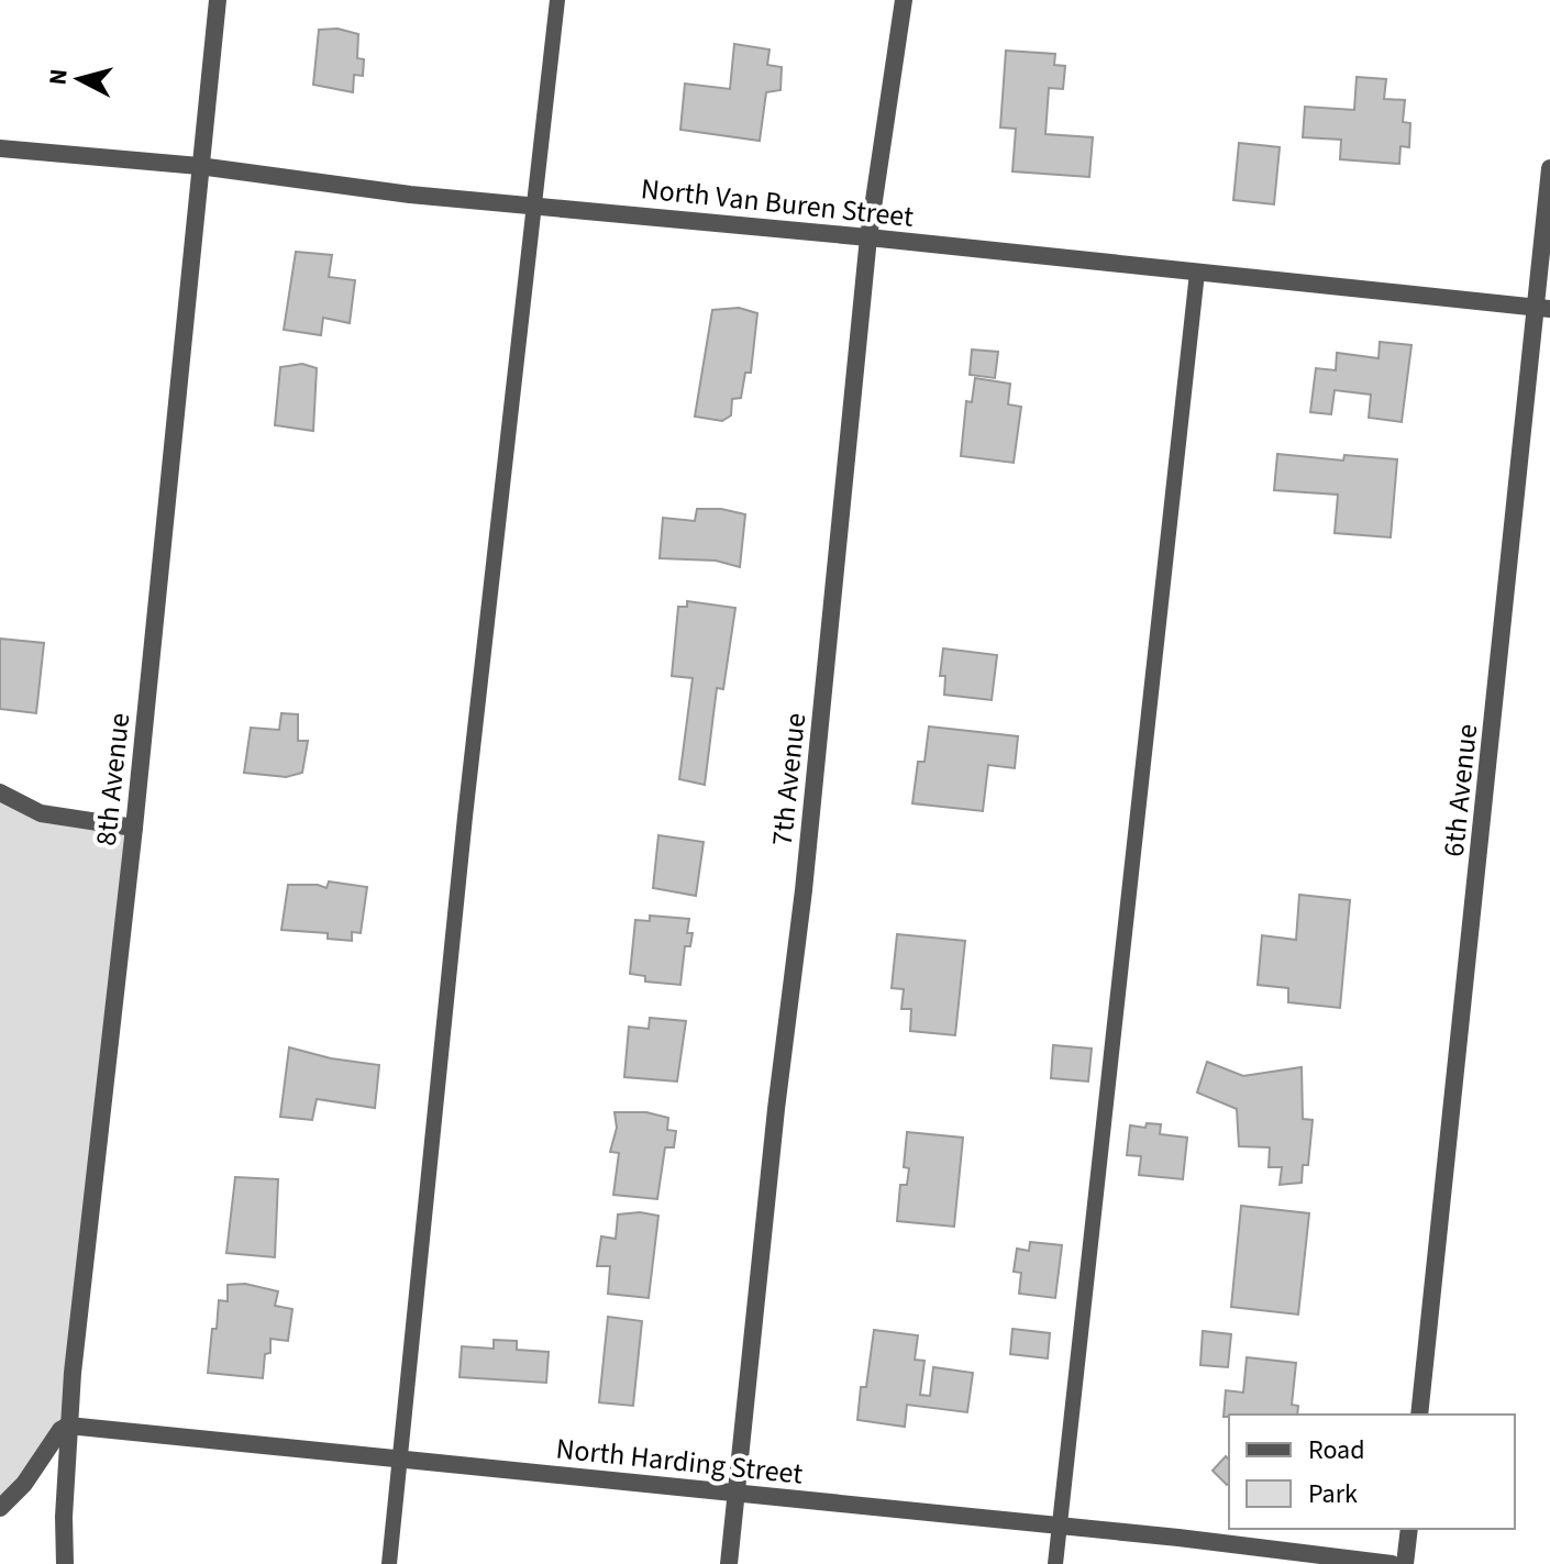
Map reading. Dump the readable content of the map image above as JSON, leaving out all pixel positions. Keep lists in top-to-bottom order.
{
  "streets": {
    "street": [
      "North Van Buren Street",
      "8th Avenue",
      "7th Avenue",
      "6th Avenue",
      "North Harding Street"
    ]
  },
  "crossings": [
    ["North Van Buren Street", "8th Avenue"],
    ["North Van Buren Street", "7th Avenue"],
    ["North Van Buren Street", "6th Avenue"],
    ["8th Avenue", "North Harding Street"],
    ["7th Avenue", "North Harding Street"]
  ],
  "legend": ["Road", "Park"],
  "north": "left"
}
